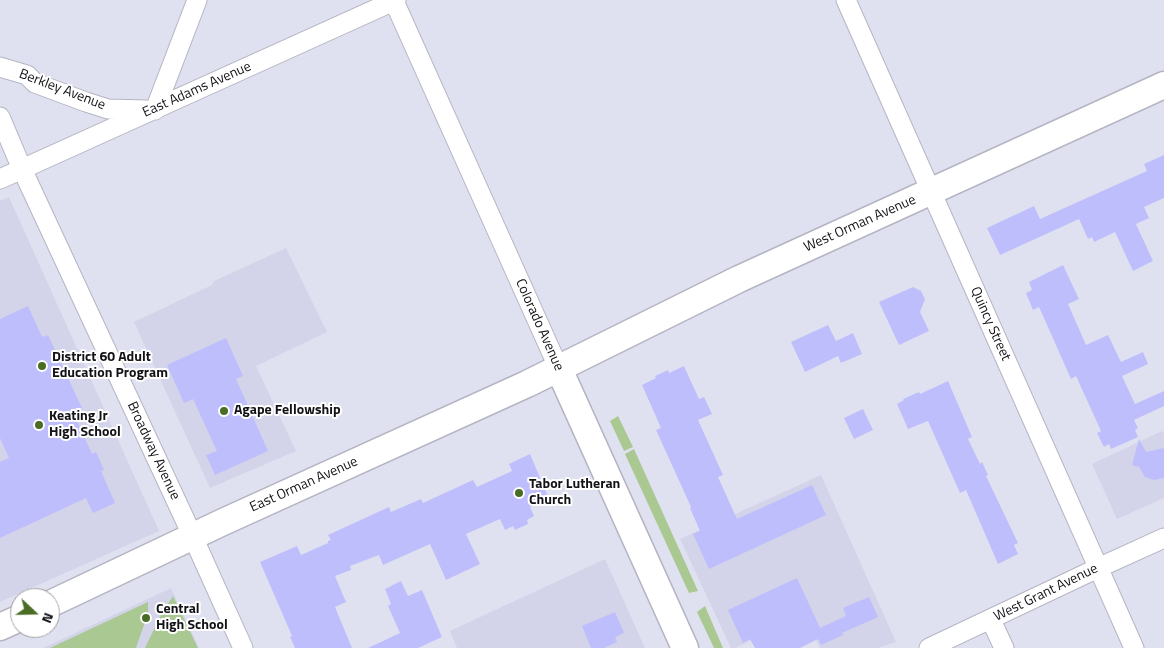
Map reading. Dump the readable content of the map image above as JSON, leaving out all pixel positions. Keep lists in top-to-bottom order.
{
  "streets": {
    "street": [
      "Berkley Avenue",
      "East Adams Avenue",
      "West Orman Avenue",
      "Quincy Street",
      "Colorado Avenue",
      "Broadway Avenue",
      "East Orman Avenue",
      "West Grant Avenue"
    ]
  },
  "crossings": [
    ["Berkley Avenue", "East Adams Avenue"],
    ["East Adams Avenue", "Colorado Avenue"],
    ["East Adams Avenue", "Broadway Avenue"],
    ["West Orman Avenue", "Quincy Street"],
    ["West Orman Avenue", "Colorado Avenue"],
    ["West Orman Avenue", "East Orman Avenue"],
    ["Quincy Street", "West Grant Avenue"],
    ["Colorado Avenue", "East Orman Avenue"],
    ["Broadway Avenue", "East Orman Avenue"]
  ],
  "places": [
    "District 60 Adult Education Program",
    "Agape Fellowship",
    "Keating Jr High School",
    "Tabor Lutheran Church",
    "Central High School"
  ],
  "north": "right"
}
